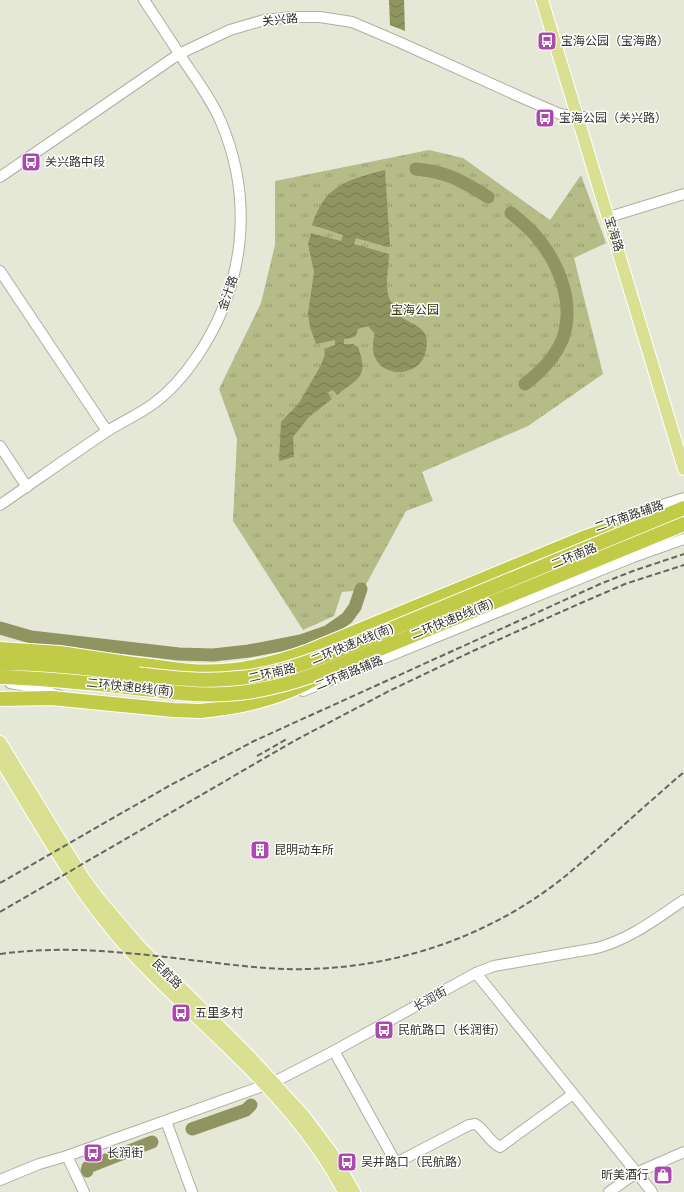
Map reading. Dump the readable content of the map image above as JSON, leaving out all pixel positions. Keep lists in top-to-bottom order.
{
  "streets": {
    "highway": ["二环快速B线(南)", "二环快速A线(南)"],
    "main road": ["宝海路", "二环南路", "民航路"],
    "street": [
      "关兴路",
      "金汁路",
      "二环南路辅路",
      "长润街"
    ]
  },
  "crossings": [
    ["关兴路", "宝海路"],
    ["关兴路", "金汁路"],
    ["二环南路", "二环快速B线(南)"],
    ["二环南路", "二环快速A线(南)"],
    ["民航路", "长润街"]
  ],
  "parks": ["宝海公园"],
  "places": {
    "bus stop": [
      "宝海公园（宝海路）",
      "宝海公园（关兴路）",
      "关兴路中段",
      "五里多村",
      "民航路口（长润街）",
      "长润街",
      "吴井路口（民航路）"
    ],
    "building": ["昆明动车所"],
    "shop": ["昕美酒行"]
  }
}
